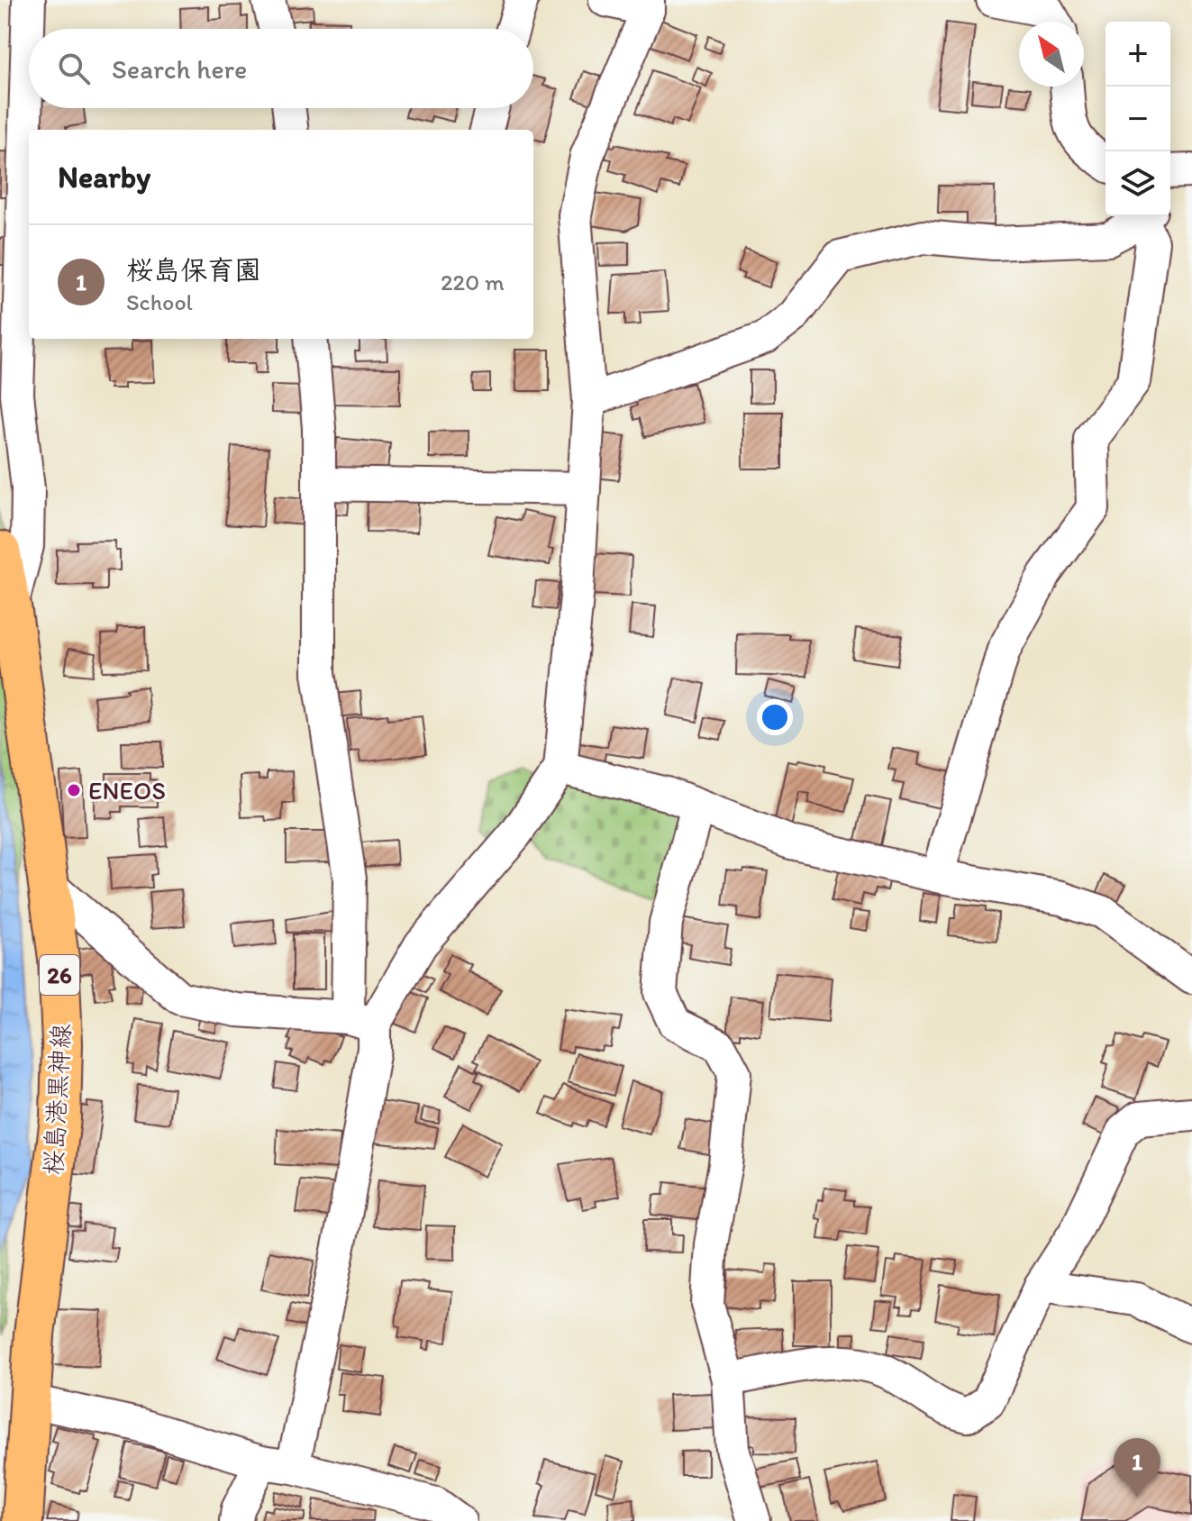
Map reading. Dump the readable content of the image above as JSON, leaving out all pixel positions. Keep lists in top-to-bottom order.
{
  "streets": {
    "main road": ["26", "桜島港黒神線"]
  },
  "places": ["ENEOS"],
  "north": "top left",
  "page": {
    "map_buttons": ["+", "−"],
    "search": "Search here",
    "heading": "Nearby",
    "list": [
      {
        "mark": "1",
        "name": "桜島保育園",
        "note": "School",
        "value": "220 m"
      }
    ],
    "pins": "1"
  }
}
